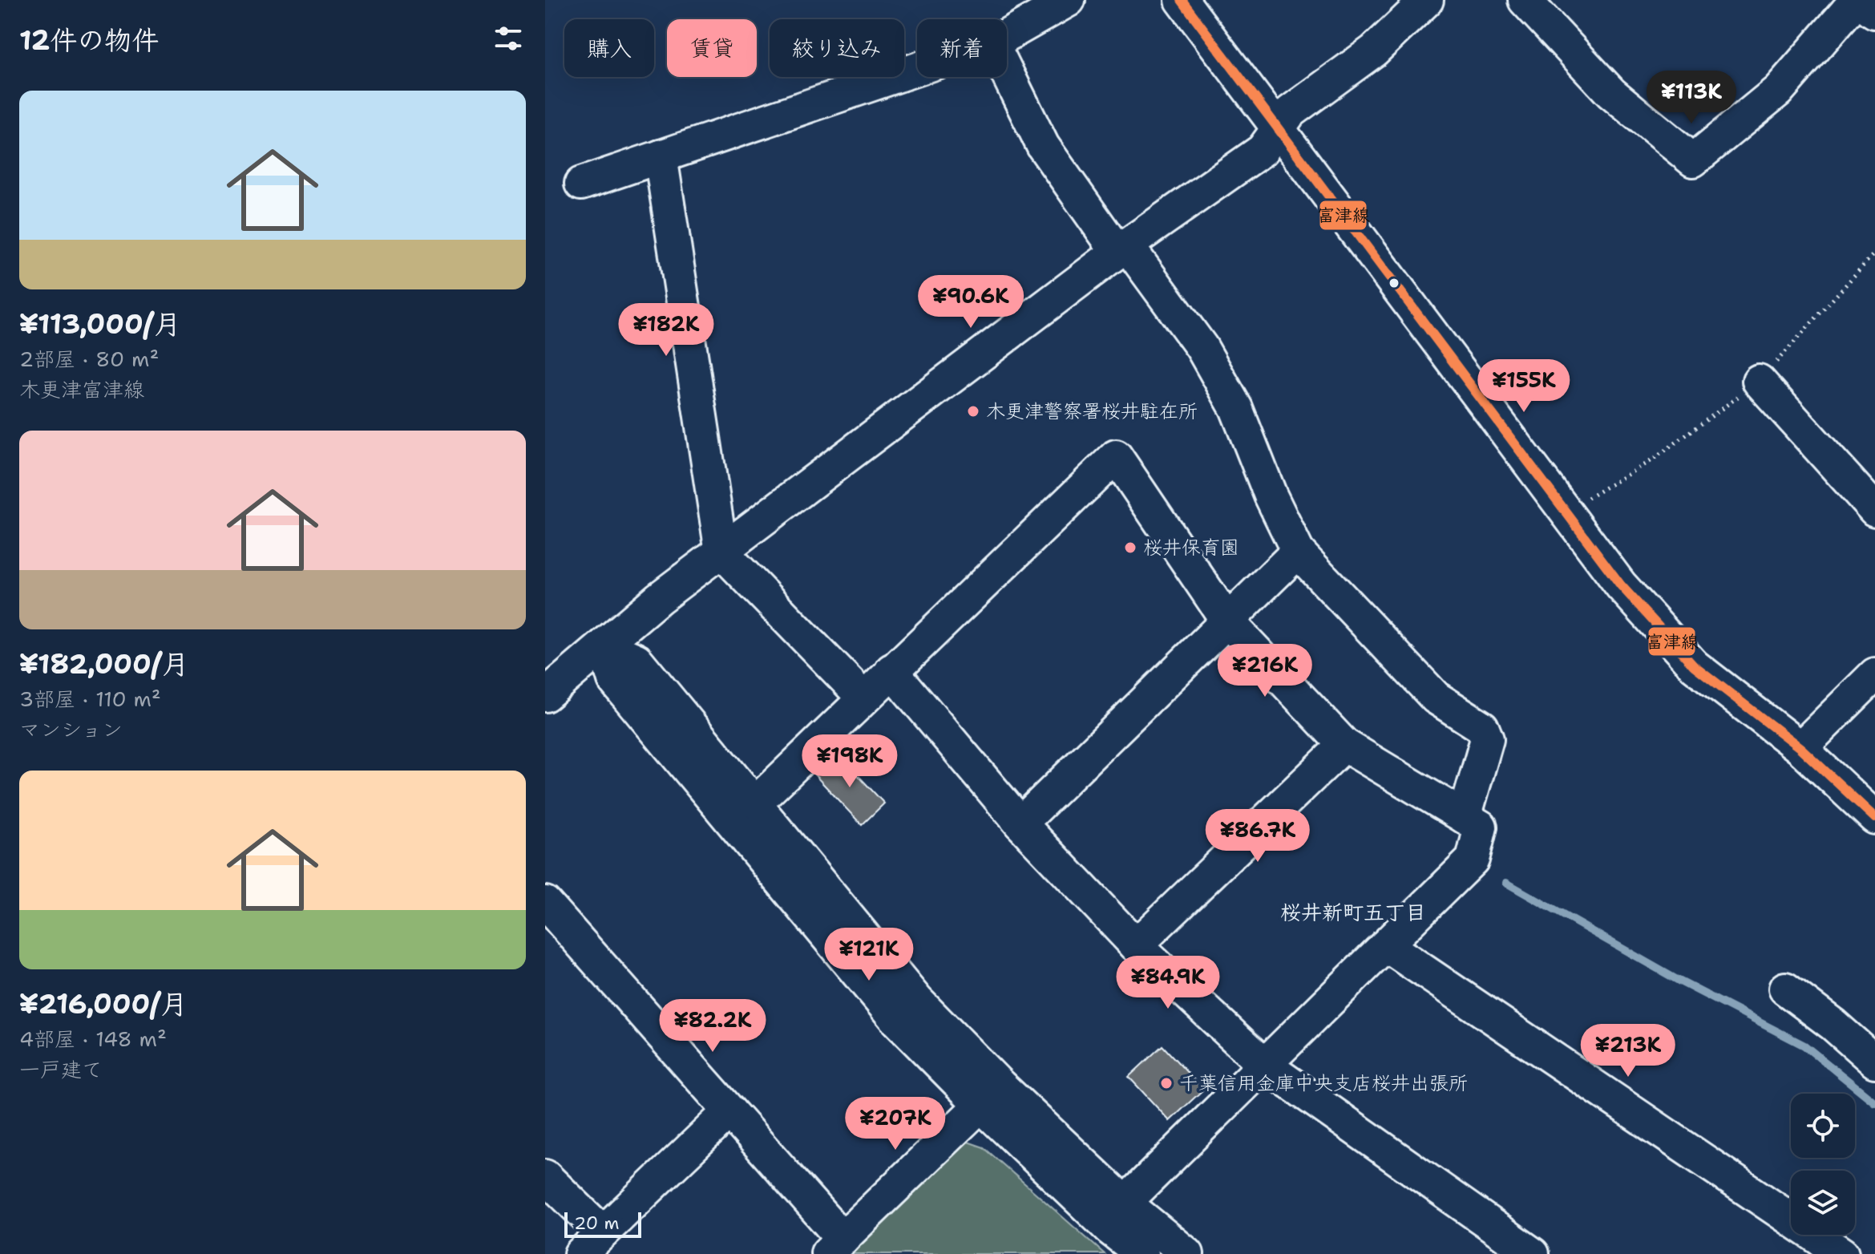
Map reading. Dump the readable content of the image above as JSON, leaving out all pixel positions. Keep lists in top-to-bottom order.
{
  "districts": ["桜井新町五丁目"],
  "places": ["木更津警察署桜井駐在所", "桜井保育園", "千葉信用金庫中央支店桜井出張所"],
  "lines": ["transit line 富津線"],
  "scale_bar": "20 m",
  "page": {
    "heading": "12件の物件",
    "chip": [
      "購入",
      "賃貸",
      "絞り込み",
      "新着"
    ],
    "price": [
      "¥113K",
      "¥90.6K",
      "¥182K",
      "¥155K",
      "¥216K",
      "¥198K",
      "¥86.7K",
      "¥121K",
      "¥84.9K",
      "¥82.2K",
      "¥213K",
      "¥207K"
    ],
    "list": [
      {
        "name": "¥113,000/月",
        "note": "2部屋 · 80 m² · 木更津富津線"
      },
      {
        "name": "¥182,000/月",
        "note": "3部屋 · 110 m² · マンション"
      },
      {
        "name": "¥216,000/月",
        "note": "4部屋 · 148 m² · 一戸建て"
      }
    ],
    "scale": "20 m"
  }
}
